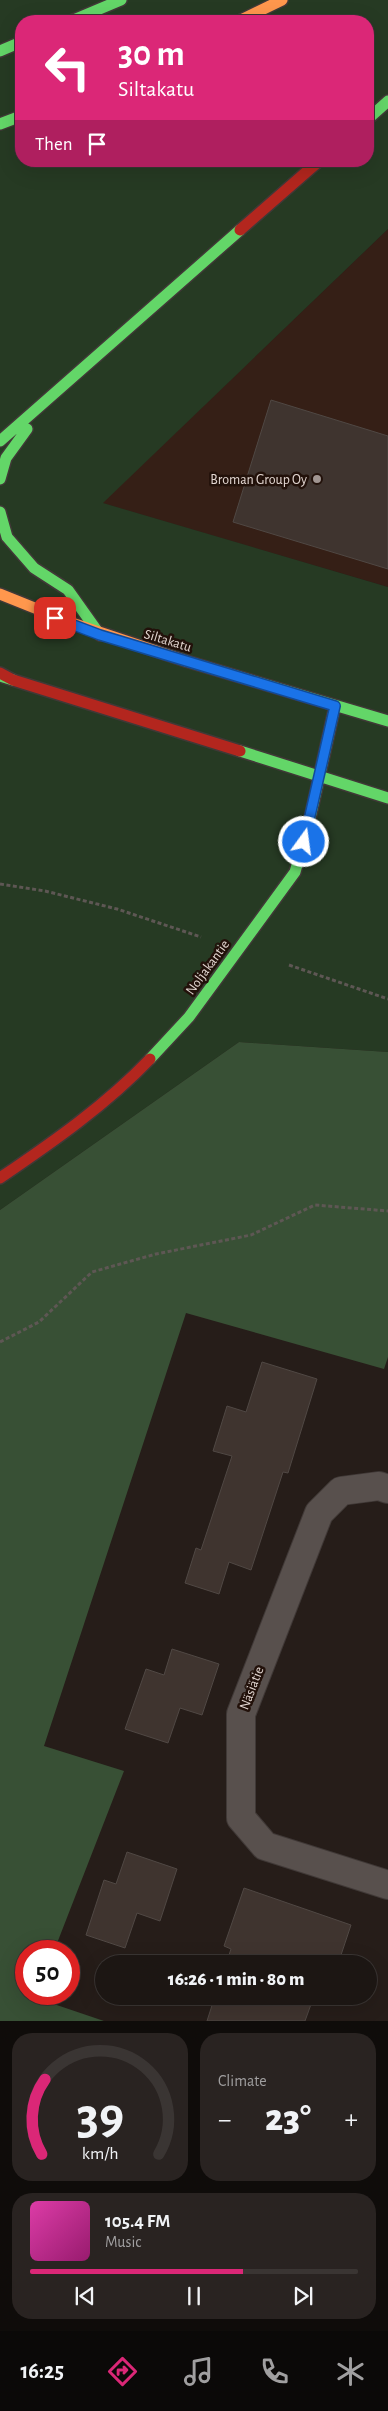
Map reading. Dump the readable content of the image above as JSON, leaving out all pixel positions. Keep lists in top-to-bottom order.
{
  "streets": {
    "main road": ["Siltakatu", "Noljakantie"],
    "street": ["Näsiätie"]
  },
  "crossings": [
    ["Siltakatu", "Noljakantie"]
  ],
  "places": ["Broman Group Oy"],
  "page": {
    "turn": ["30 m", "Siltakatu"],
    "then": "Then",
    "limit": "50",
    "trip": "16:26 · 1 min · 80 m",
    "tile": "Climate",
    "heat": ["−", "23°", "+"],
    "song": ["105.4 FM", "Music"],
    "tabs": "16:25",
    "gauge": ["39", "km/h"]
  }
}
